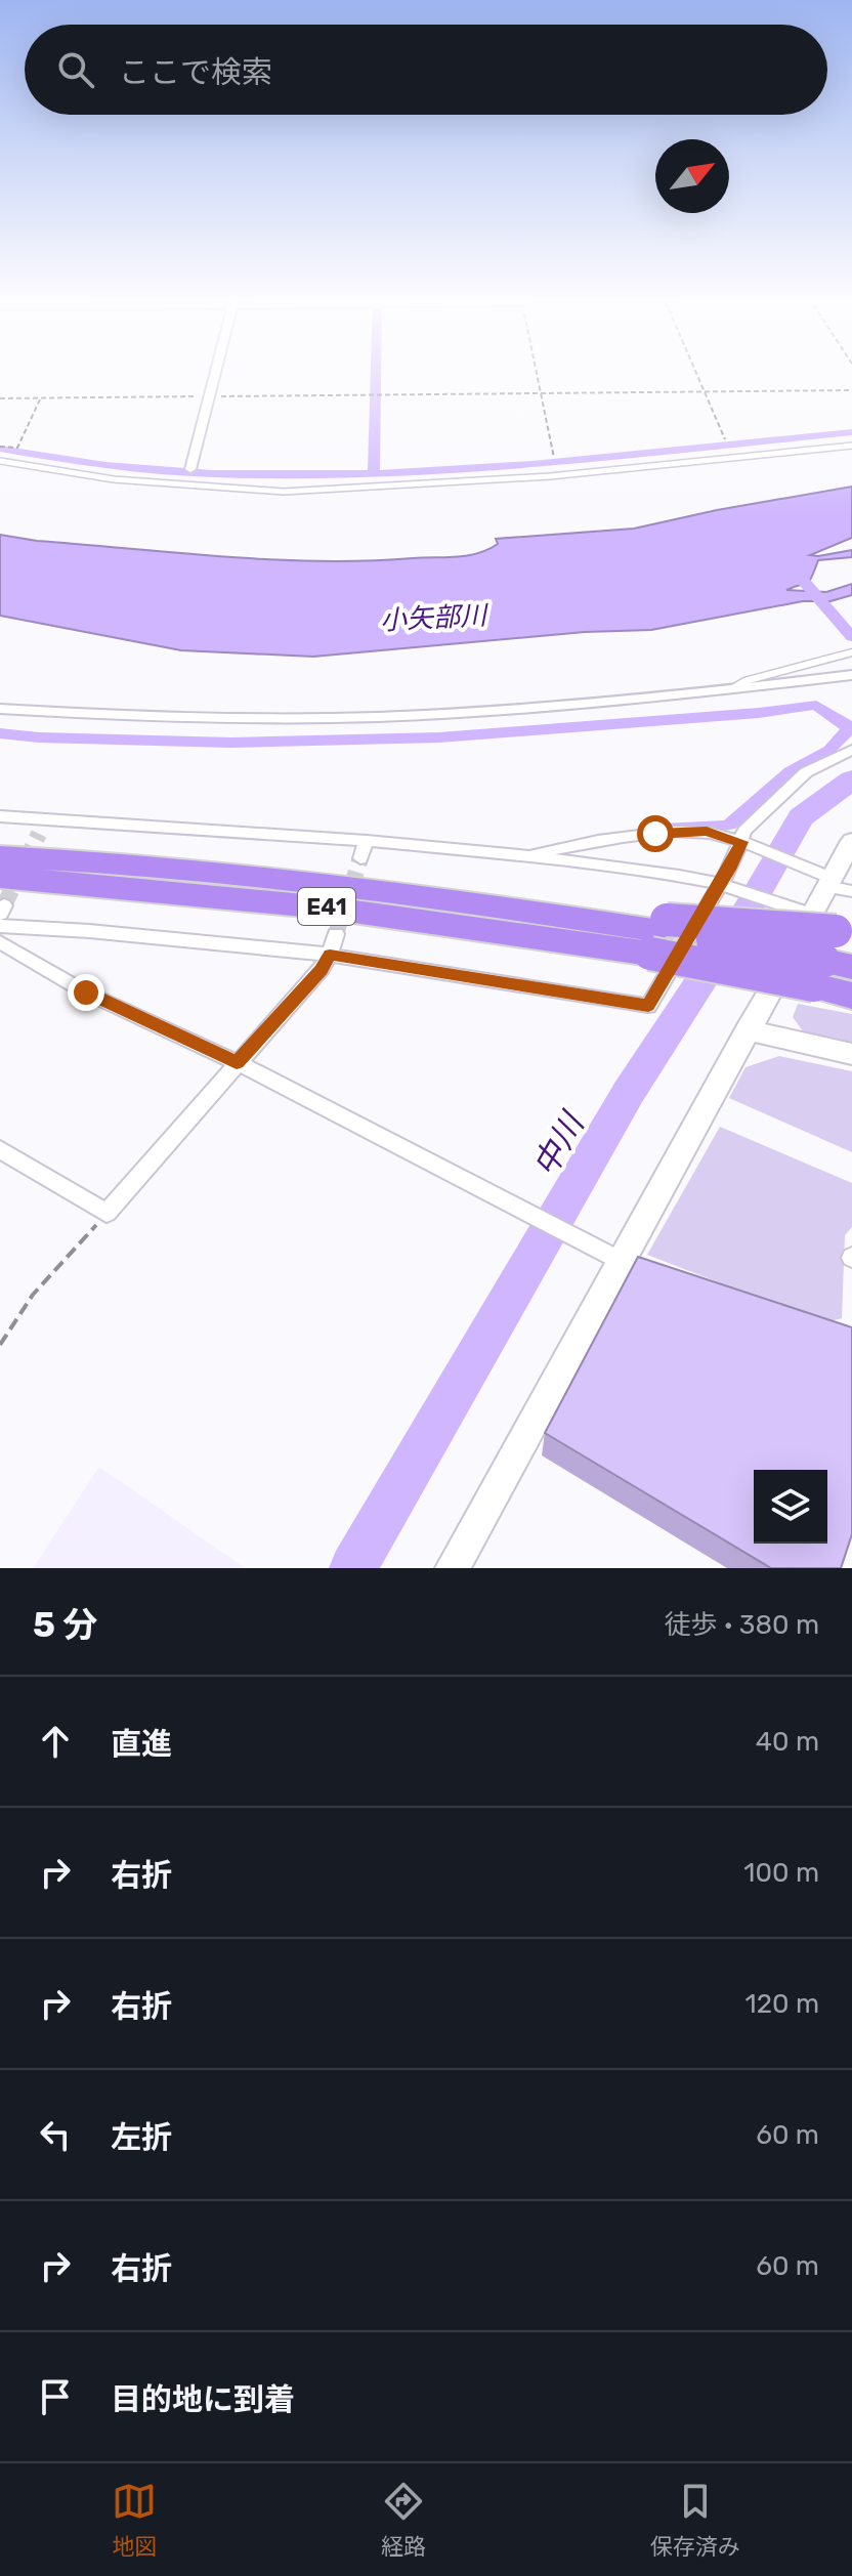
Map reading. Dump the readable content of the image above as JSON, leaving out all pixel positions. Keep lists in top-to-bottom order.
{
  "streets": {
    "highway": ["E41"]
  },
  "water": ["小矢部川", "中川"],
  "north": "top right",
  "page": {
    "search": "ここで検索",
    "heading": ["5 分", "徒歩 · 380 m"],
    "list": [
      ["直進", "40 m"],
      ["右折", "100 m"],
      ["右折", "120 m"],
      ["左折", "60 m"],
      ["右折", "60 m"],
      "目的地に到着"
    ],
    "nav": ["地図", "経路", "保存済み"]
  }
}
